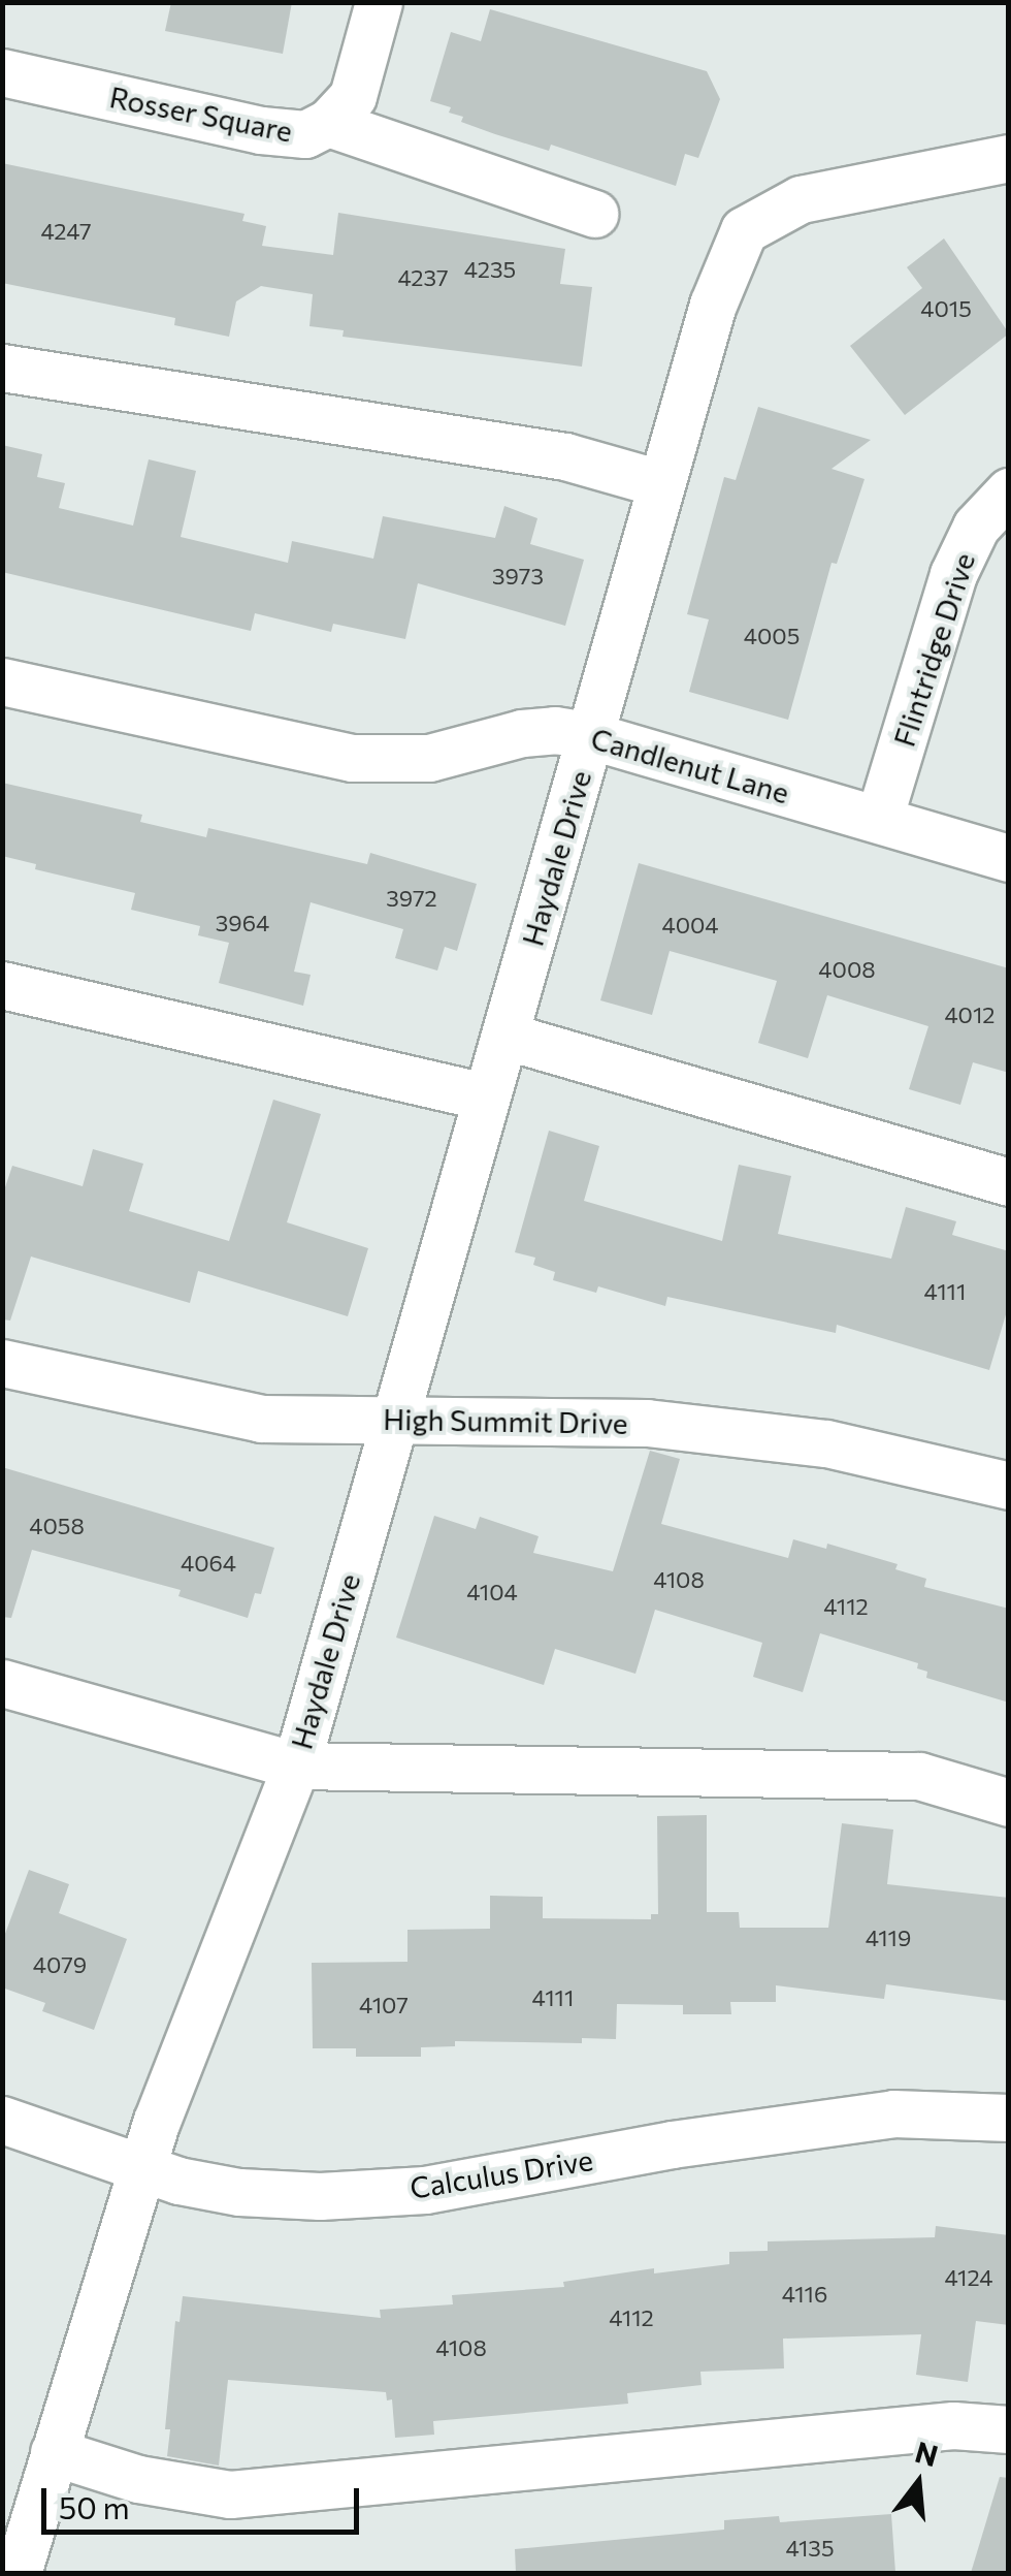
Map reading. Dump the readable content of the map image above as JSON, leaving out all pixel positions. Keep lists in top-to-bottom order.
{
  "streets": {
    "street": [
      "Rosser Square",
      "Flintridge Drive",
      "Candlenut Lane",
      "Haydale Drive",
      "High Summit Drive",
      "Calculus Drive"
    ]
  },
  "crossings": [
    ["Flintridge Drive", "Candlenut Lane"],
    ["Candlenut Lane", "Haydale Drive"],
    ["Haydale Drive", "High Summit Drive"],
    ["Haydale Drive", "Calculus Drive"]
  ],
  "house_numbers": [
    "4247",
    "4235",
    "4237",
    "4015",
    "3973",
    "4005",
    "3972",
    "3964",
    "4004",
    "4008",
    "4012",
    "4111",
    "4058",
    "4064",
    "4108",
    "4104",
    "4112",
    "4119",
    "4079",
    "4111",
    "4107",
    "4124",
    "4116",
    "4112",
    "4108",
    "4135"
  ],
  "scale_bar": "50 m",
  "north": "top"
}
